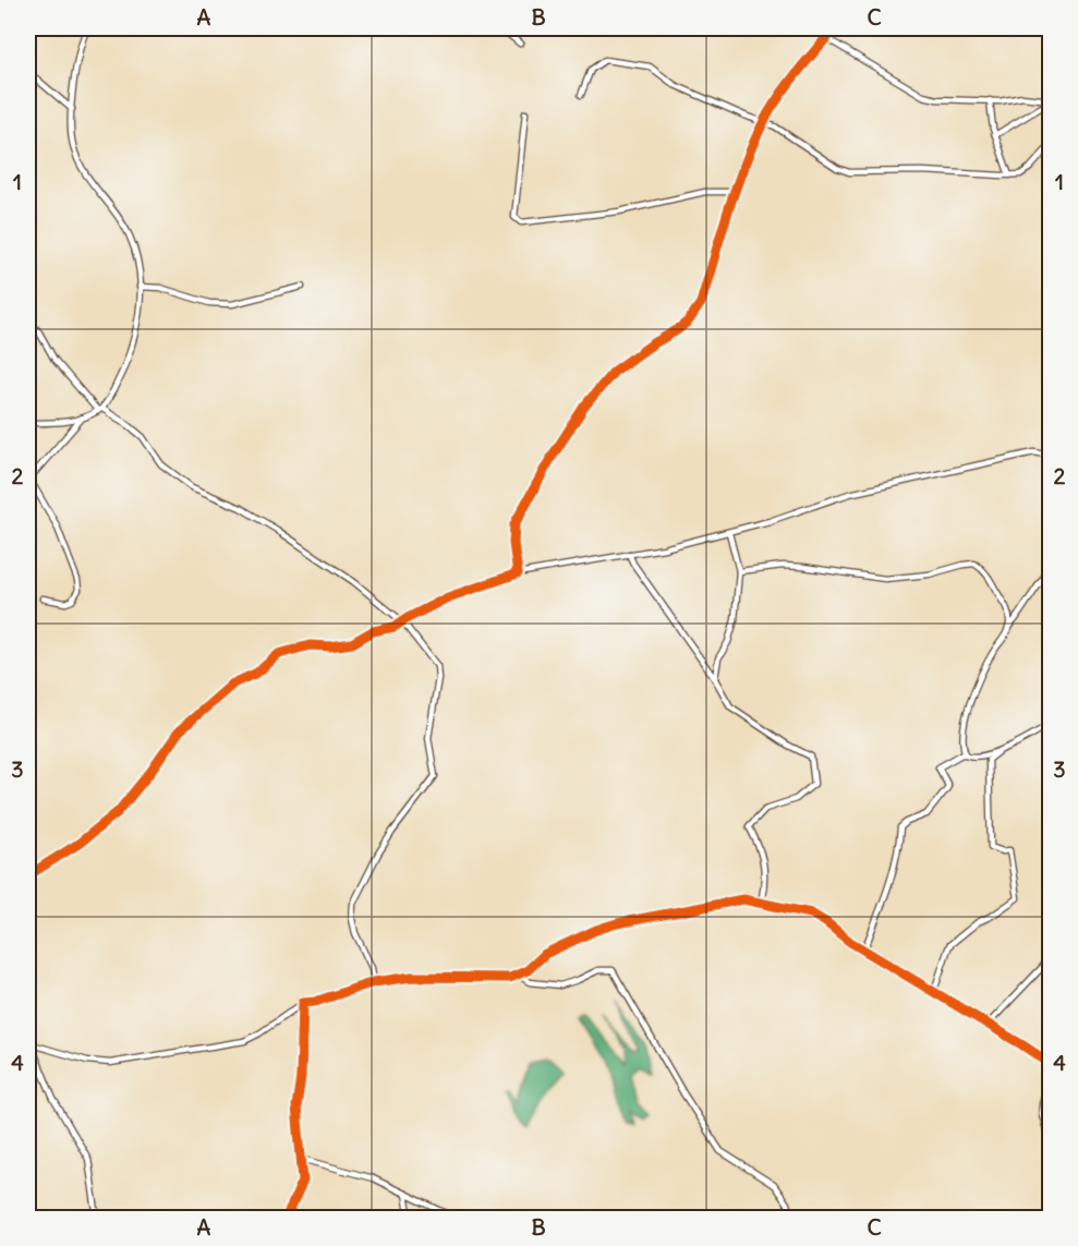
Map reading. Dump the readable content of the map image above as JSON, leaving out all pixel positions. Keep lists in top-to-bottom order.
{
  "grid": {
    "columns": ["A", "B", "C"],
    "rows": [
      "1",
      "2",
      "3",
      "4"
    ]
  }
}
